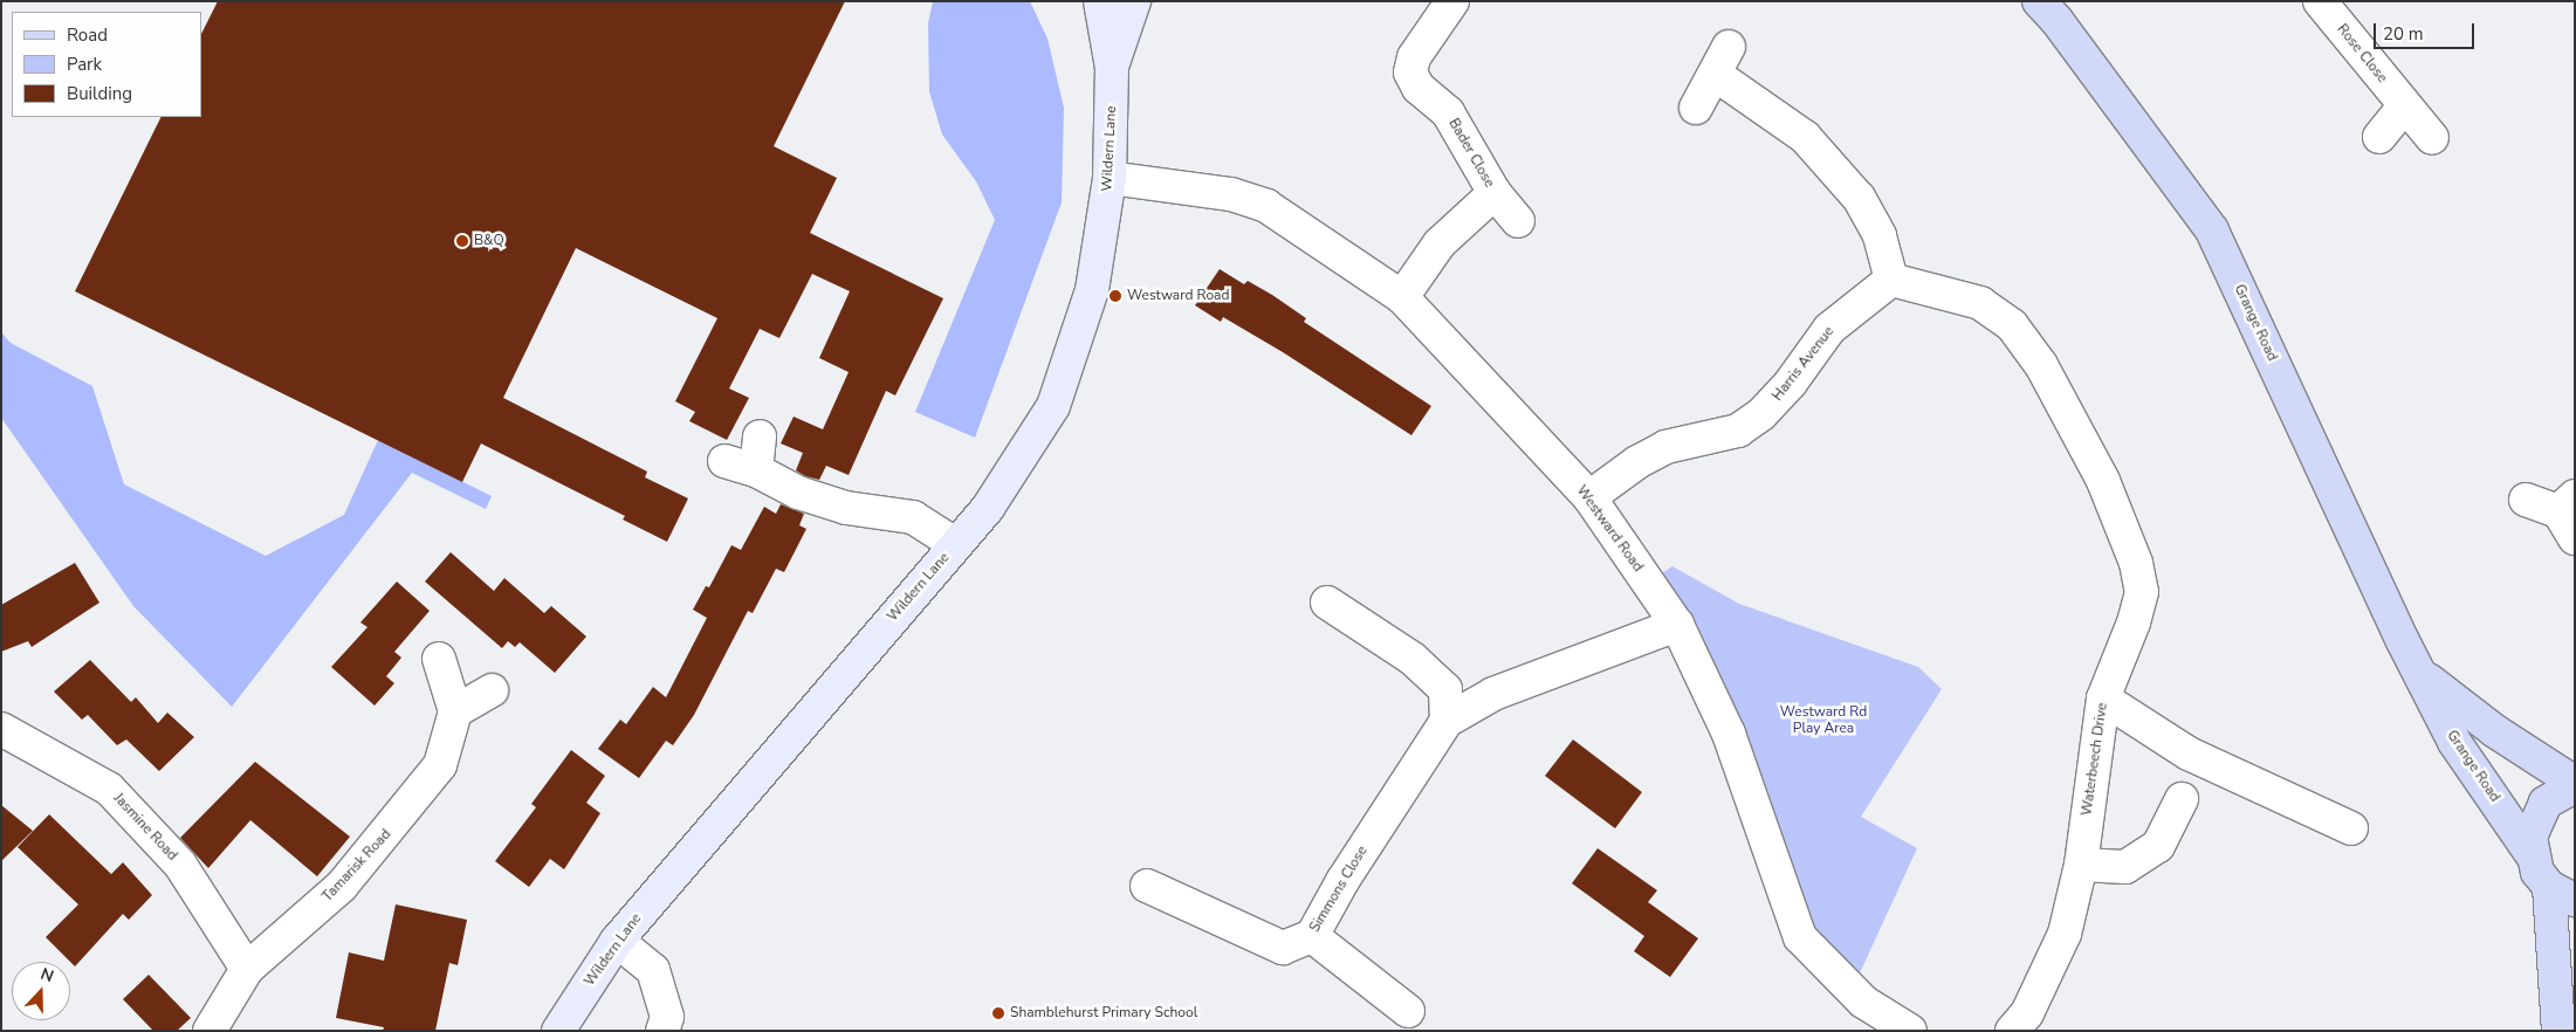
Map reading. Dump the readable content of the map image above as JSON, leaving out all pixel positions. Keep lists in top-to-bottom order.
{
  "streets": {
    "main road": ["Grange Road"],
    "street": [
      "Rose Close",
      "Wildern Lane",
      "Bader Close",
      "Harris Avenue",
      "Westward Road",
      "Waterbeech Drive",
      "Jasmine Road",
      "Tamarisk Road",
      "Simmons Close"
    ]
  },
  "crossings": [
    ["Wildern Lane", "Westward Road"],
    ["Bader Close", "Westward Road"],
    ["Harris Avenue", "Westward Road"],
    ["Harris Avenue", "Waterbeech Drive"],
    ["Westward Road", "Simmons Close"],
    ["Jasmine Road", "Tamarisk Road"]
  ],
  "parks": ["Westward Rd Play Area"],
  "places": ["B&Q", "Westward Road", "Shamblehurst Primary School"],
  "legend": ["Road", "Park", "Building"],
  "scale_bar": "20 m",
  "north": "top"
}
